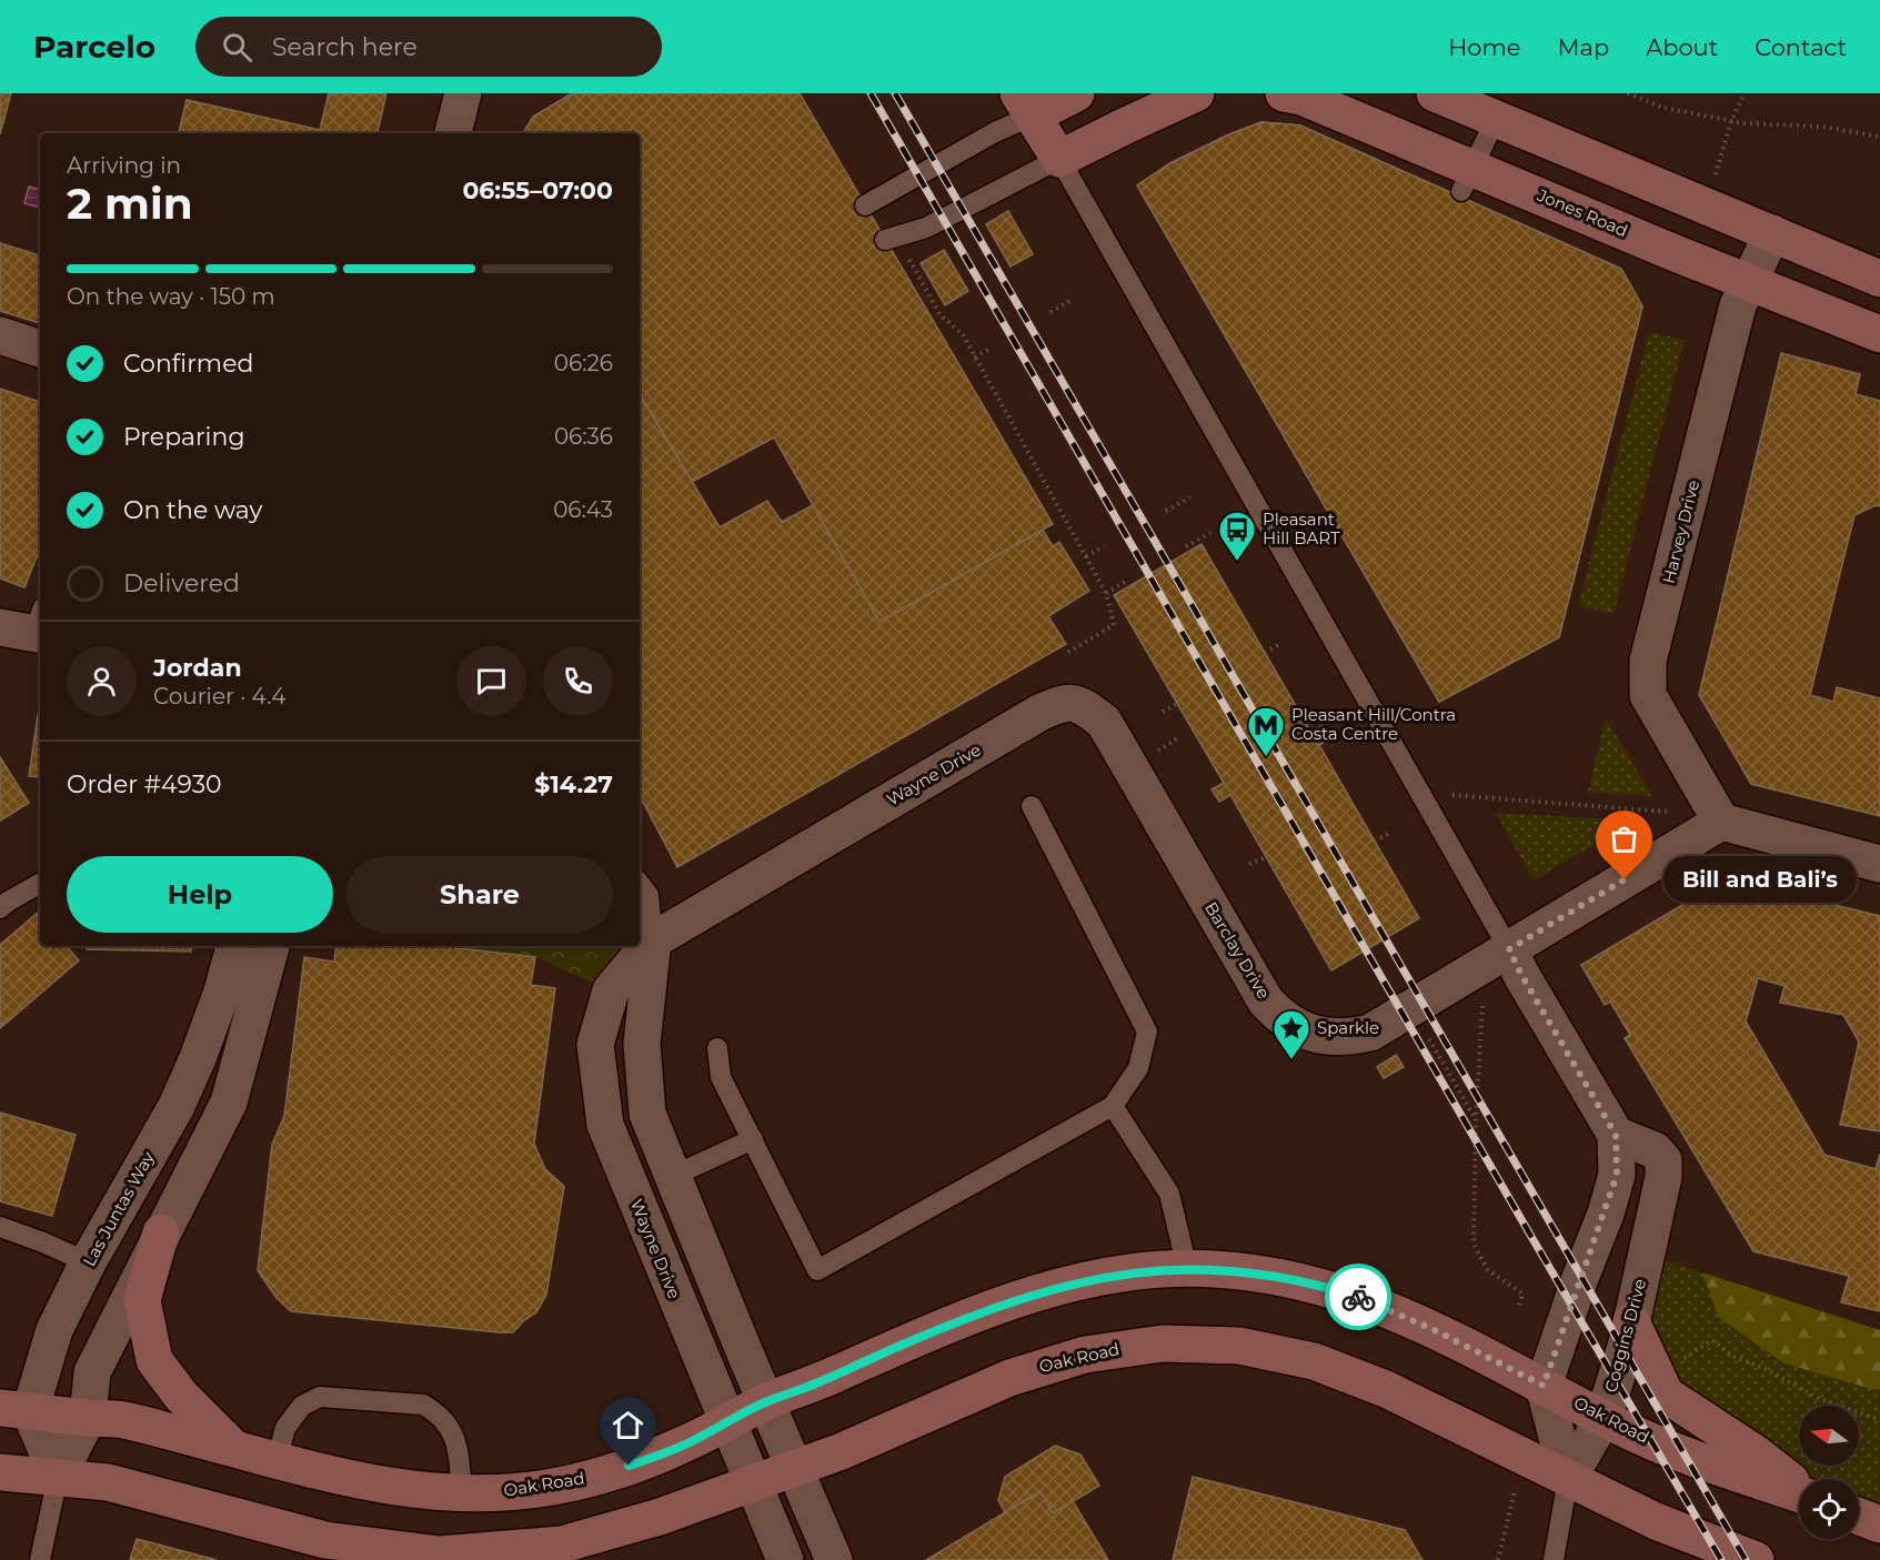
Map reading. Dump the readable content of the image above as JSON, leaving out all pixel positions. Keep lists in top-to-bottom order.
{
  "streets": {
    "main road": ["Jones Road", "Oak Road"],
    "street": [
      "Harvey Drive",
      "Wayne Drive",
      "Barclay Drive",
      "Las Juntas Way",
      "Coggins Drive"
    ]
  },
  "crossings": [
    ["Jones Road", "Harvey Drive"],
    ["Harvey Drive", "Barclay Drive"],
    ["Wayne Drive", "Barclay Drive"],
    ["Wayne Drive", "Oak Road"],
    ["Las Juntas Way", "Oak Road"],
    ["Coggins Drive", "Oak Road"]
  ],
  "places": {
    "bus stop": ["Pleasant Hill BART"],
    "metro station": ["Pleasant Hill/Contra Costa Centre"],
    "other": ["Bill and Bali’s"],
    "place": ["Sparkle"]
  },
  "north": "left",
  "page": {
    "header": "Parcelo",
    "search": "Search here",
    "nav": [
      "Home",
      "Map",
      "About",
      "Contact"
    ],
    "heading": ["2 min", "Arriving in", "06:55–07:00"],
    "panel": [
      "Jordan",
      "Courier · 4.4",
      "Order #4930",
      "$14.27"
    ],
    "bar": "On the way · 150 m",
    "list": [
      ["Confirmed", "06:26"],
      ["Preparing", "06:36"],
      ["On the way", "06:43"],
      "Delivered"
    ],
    "buttons": ["Help", "Share"],
    "bubble": "Bill and Bali’s"
  }
}
